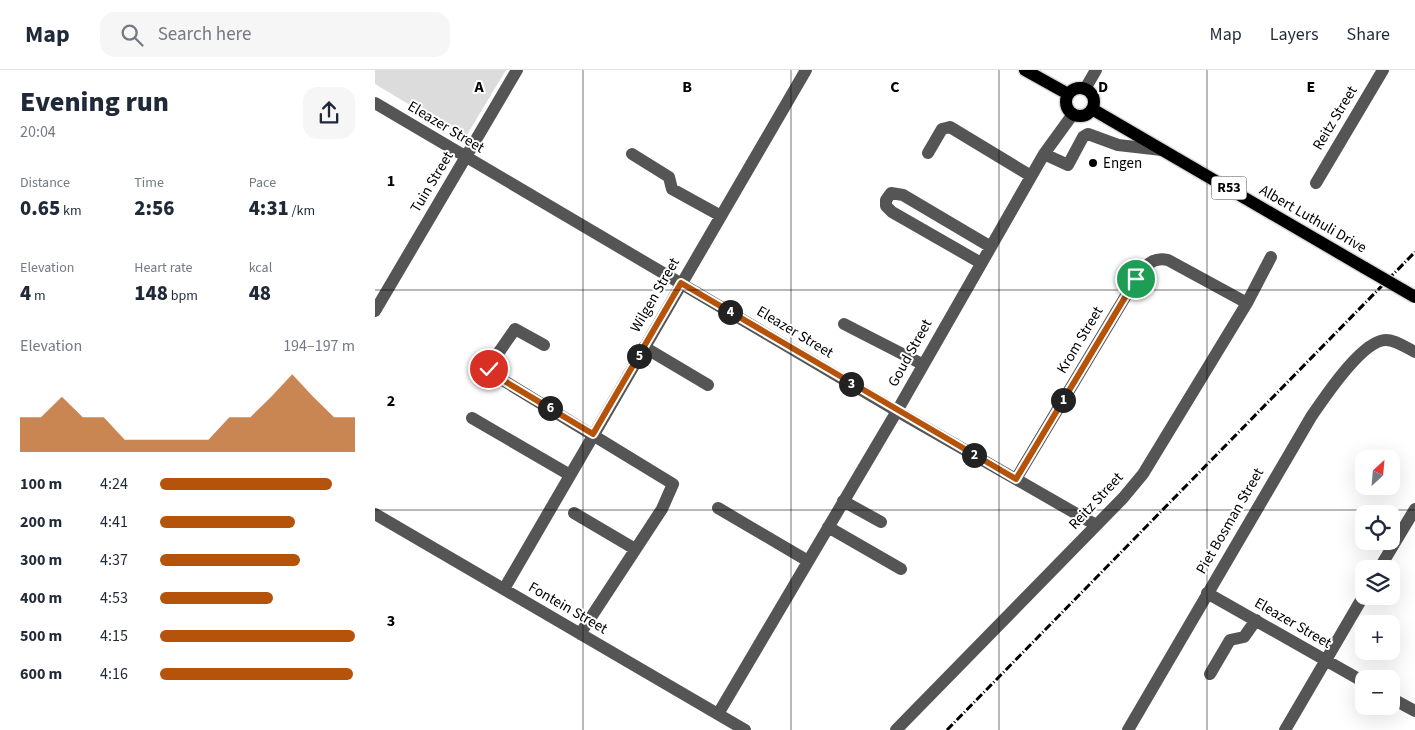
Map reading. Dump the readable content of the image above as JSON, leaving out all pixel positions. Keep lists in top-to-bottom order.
{
  "streets": {
    "main road": ["R53", "Albert Luthuli Drive"],
    "street": [
      "Reitz Street",
      "Eleazer Street",
      "Tuin Street",
      "Wilgen Street",
      "Krom Street",
      "Goud Street",
      "Piet Bosman Street",
      "Fontein Street"
    ]
  },
  "crossings": [
    ["Reitz Street", "Eleazer Street"],
    ["Reitz Street", "Krom Street"],
    ["Eleazer Street", "Tuin Street"],
    ["Eleazer Street", "Wilgen Street"],
    ["Eleazer Street", "Krom Street"],
    ["Eleazer Street", "Goud Street"],
    ["Eleazer Street", "Piet Bosman Street"],
    ["Albert Luthuli Drive", "Goud Street"],
    ["Wilgen Street", "Fontein Street"],
    ["Goud Street", "Fontein Street"]
  ],
  "places": ["Engen"],
  "north": "top right",
  "page": {
    "header": "Map",
    "search": "Search here",
    "nav": ["Map", "Layers", "Share"],
    "heading": ["Evening run", "20:04"],
    "stats": [
      ["Distance", "0.65 km"],
      ["Time", "2:56"],
      ["Pace", "4:31 /km"],
      ["Elevation", "4 m"],
      ["Heart rate", "148 bpm"],
      ["kcal", "48"]
    ],
    "pins": [
      "4",
      "5",
      "3",
      "1",
      "6",
      "2"
    ],
    "chart": ["Elevation", "194–197 m"],
    "map_buttons": ["+", "−"],
    "list": [
      {
        "name": "100 m",
        "note": "4:24"
      },
      {
        "name": "200 m",
        "note": "4:41"
      },
      {
        "name": "300 m",
        "note": "4:37"
      },
      {
        "name": "400 m",
        "note": "4:53"
      },
      {
        "name": "500 m",
        "note": "4:15"
      },
      {
        "name": "600 m",
        "note": "4:16"
      }
    ]
  },
  "grid": {
    "columns": [
      "A",
      "B",
      "C",
      "D",
      "E"
    ],
    "rows": ["1", "2", "3"]
  }
}
